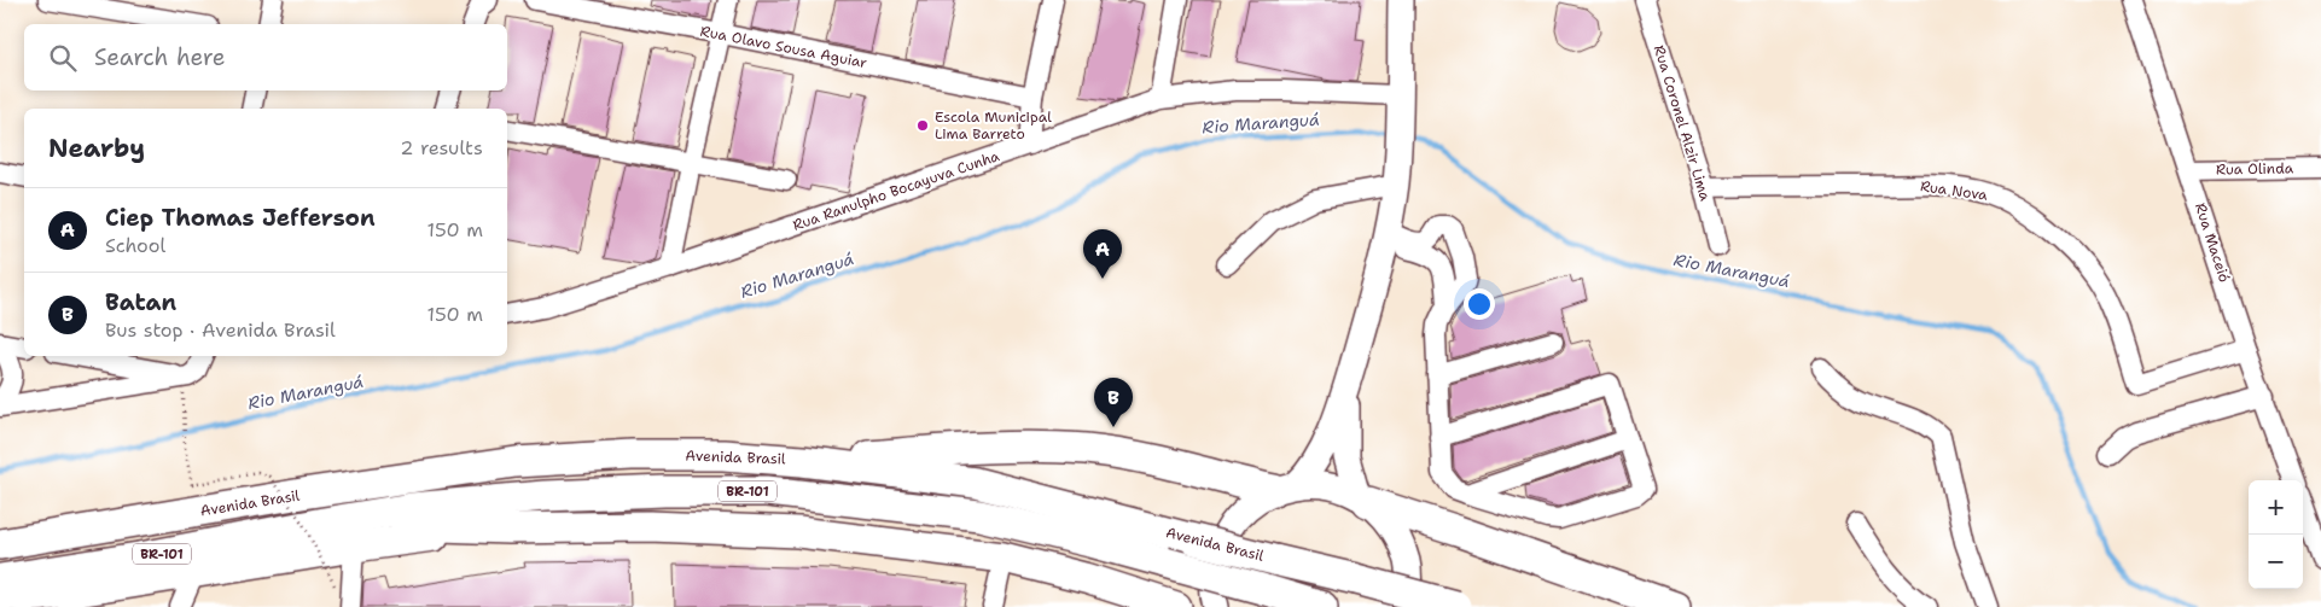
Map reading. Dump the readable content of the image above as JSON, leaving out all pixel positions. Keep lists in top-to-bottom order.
{
  "streets": {
    "highway": ["Avenida Brasil", "BR-101"],
    "street": [
      "Rua Olavo Sousa Aguiar",
      "Rua Coronel Alzir Lima",
      "Rua Olinda",
      "Rua Ranulpho Bocayuva Cunha",
      "Rua Nova",
      "Rua Maceió"
    ]
  },
  "crossings": [
    ["Rua Coronel Alzir Lima", "Rua Nova"],
    ["Rua Olinda", "Rua Maceió"],
    ["Rua Nova", "Rua Maceió"]
  ],
  "water": ["Rio Maranguá"],
  "places": ["Escola Municipal Lima Barreto"],
  "page": {
    "search": "Search here",
    "heading": ["Nearby", "2 results"],
    "list": [
      {
        "mark": "A",
        "name": "Ciep Thomas Jefferson",
        "note": "School",
        "value": "150 m"
      },
      {
        "mark": "B",
        "name": "Batan",
        "note": "Bus stop · Avenida Brasil",
        "value": "150 m"
      }
    ],
    "pins": ["A", "B"],
    "map_buttons": ["+", "−"]
  }
}
